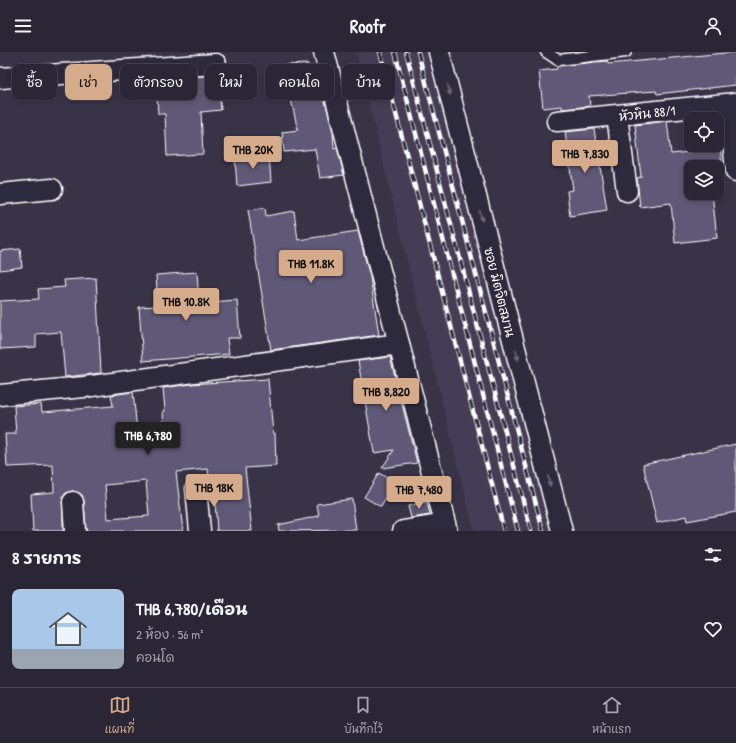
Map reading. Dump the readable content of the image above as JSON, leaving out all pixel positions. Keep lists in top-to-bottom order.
{
  "streets": {
    "street": ["หัวหิน 88/1", "ซอย มิตจิตสมาน"]
  },
  "page": {
    "header": "Roofr",
    "chip": [
      "ซื้อ",
      "เช่า",
      "ตัวกรอง",
      "ใหม่",
      "คอนโด",
      "บ้าน"
    ],
    "price": [
      "THB 20K",
      "THB 7,830",
      "THB 11.8K",
      "THB 10.8K",
      "THB 8,820",
      "THB 6,780",
      "THB 18K",
      "THB 7,480"
    ],
    "heading": "8 รายการ",
    "list": [
      {
        "name": "THB 6,780/เดือน",
        "note": "2 ห้อง · 56 m² · คอนโด"
      }
    ],
    "tabs": ["แผนที่", "บันทึกไว้", "หน้าแรก"]
  }
}
